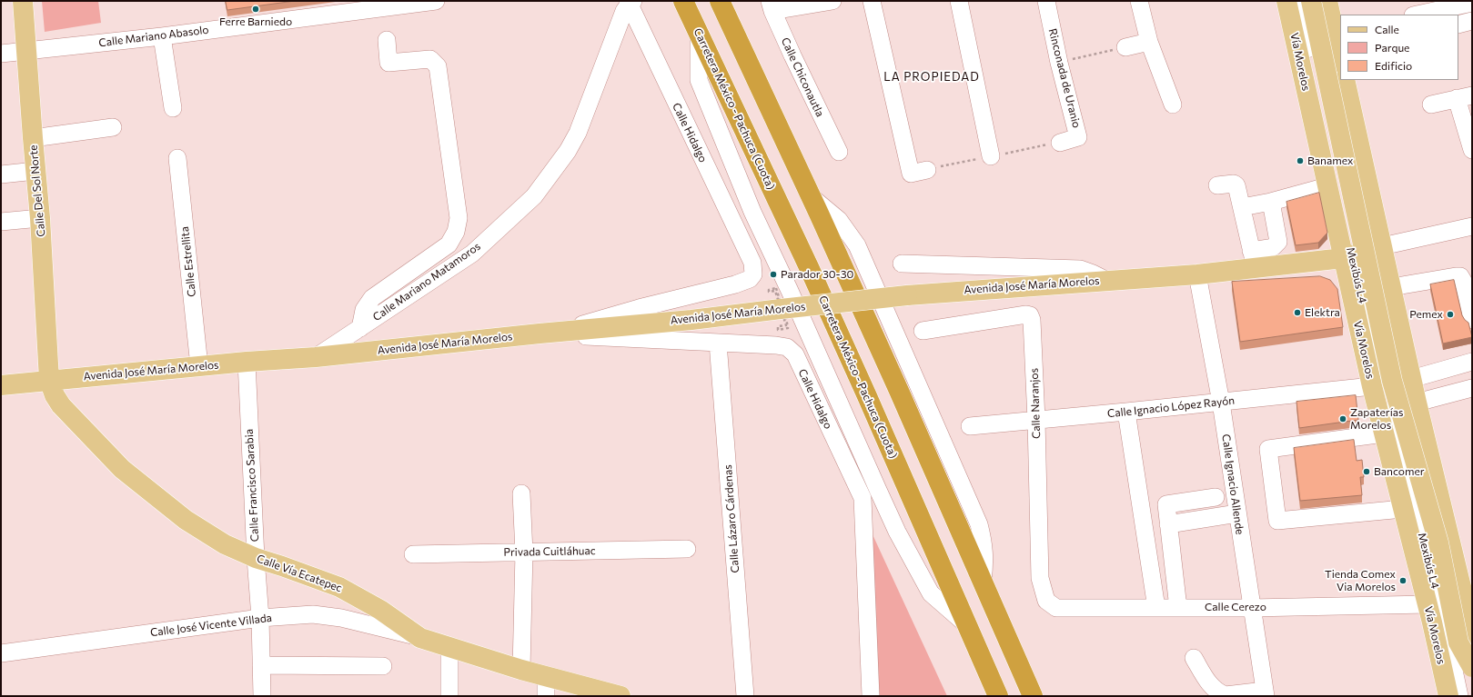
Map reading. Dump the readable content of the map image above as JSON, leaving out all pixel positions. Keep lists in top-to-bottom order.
{
  "streets": {
    "highway": ["Carretera México - Pachuca (Cuota)"],
    "main road": [
      "Vía Morelos",
      "Calle Del Sol Norte",
      "Avenida José María Morelos",
      "Calle Vía Ecatepec"
    ],
    "street": [
      "Calle Mariano Abasolo",
      "Calle Chiconautla",
      "Rinconada de Uranio",
      "Calle Hidalgo",
      "Calle Estrellita",
      "Mexibús L4",
      "Calle Mariano Matamoros",
      "Calle Naranjos",
      "Calle Ignacio López Rayón",
      "Calle Ignacio Allende",
      "Calle Francisco Sarabia",
      "Calle Lázaro Cárdenas",
      "Privada Cuitláhuac",
      "Calle Cerezo",
      "Calle José Vicente Villada"
    ]
  },
  "crossings": [
    ["Calle Mariano Abasolo", "Calle Del Sol Norte"],
    ["Vía Morelos", "Mexibús L4"],
    ["Vía Morelos", "Avenida José María Morelos"],
    ["Vía Morelos", "Calle Ignacio López Rayón"],
    ["Vía Morelos", "Calle Cerezo"],
    ["Calle Hidalgo", "Calle Mariano Matamoros"],
    ["Calle Hidalgo", "Avenida José María Morelos"],
    ["Calle Hidalgo", "Calle Lázaro Cárdenas"],
    ["Calle Del Sol Norte", "Avenida José María Morelos"],
    ["Calle Del Sol Norte", "Calle Vía Ecatepec"],
    ["Calle Estrellita", "Avenida José María Morelos"],
    ["Mexibús L4", "Avenida José María Morelos"],
    ["Calle Mariano Matamoros", "Avenida José María Morelos"],
    ["Avenida José María Morelos", "Calle Ignacio Allende"],
    ["Avenida José María Morelos", "Calle Francisco Sarabia"],
    ["Avenida José María Morelos", "Calle Vía Ecatepec"],
    ["Calle Naranjos", "Calle Ignacio López Rayón"],
    ["Calle Naranjos", "Calle Cerezo"],
    ["Calle Ignacio López Rayón", "Calle Ignacio Allende"],
    ["Calle Ignacio Allende", "Calle Cerezo"],
    ["Calle Francisco Sarabia", "Calle Vía Ecatepec"],
    ["Calle Francisco Sarabia", "Calle José Vicente Villada"],
    ["Calle Vía Ecatepec", "Calle José Vicente Villada"]
  ],
  "districts": ["LA PROPIEDAD"],
  "places": [
    "Ferre Barniedo",
    "Banamex",
    "Parador 30-30",
    "Elektra",
    "Pemex",
    "Zapaterías Morelos",
    "Bancomer",
    "Tienda Comex Via Morelos"
  ],
  "legend": ["Calle", "Parque", "Edificio"]
}
